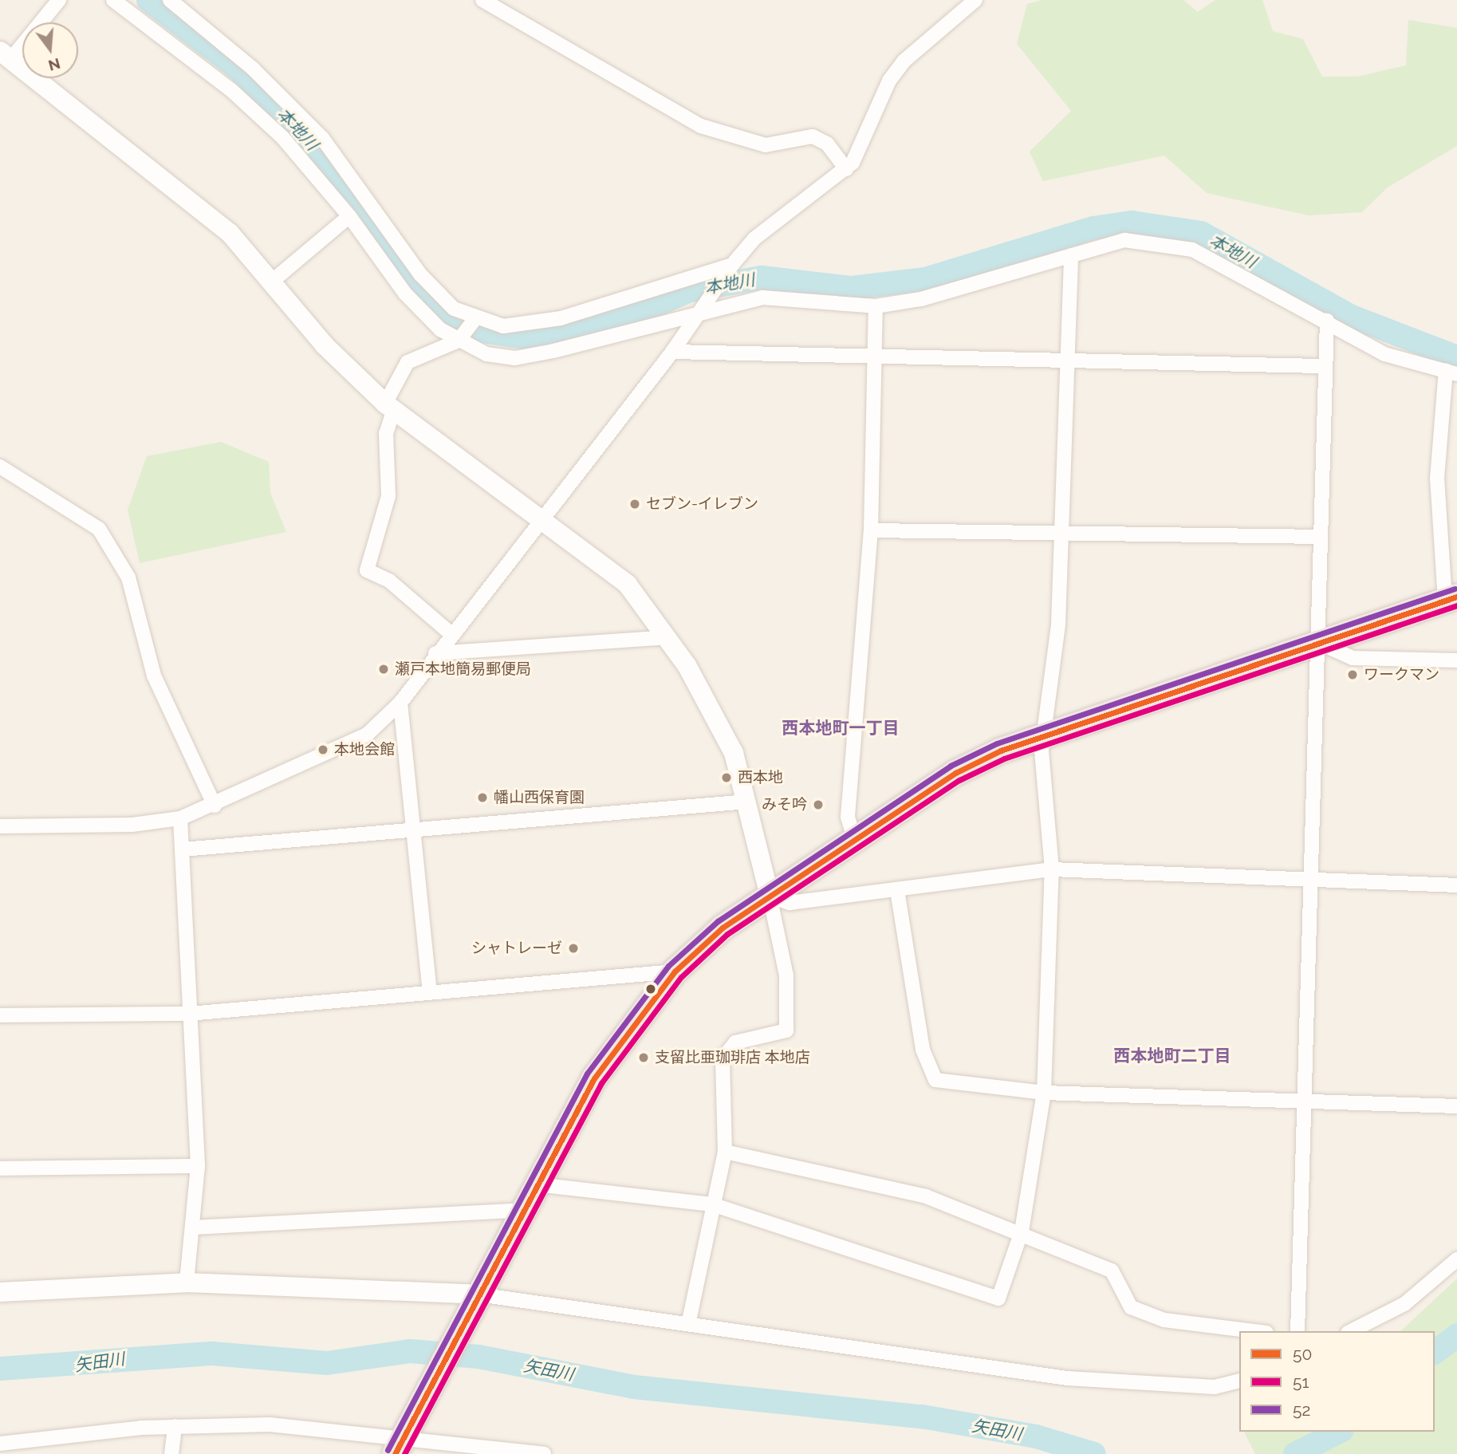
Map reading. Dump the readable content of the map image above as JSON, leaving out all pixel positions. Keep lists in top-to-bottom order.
{
  "districts": ["西本地町一丁目", "西本地町二丁目"],
  "water": ["本地川", "矢田川"],
  "places": [
    "セブン-イレブン",
    "瀬戸本地簡易郵便局",
    "ワークマン",
    "本地会館",
    "西本地",
    "幡山西保育園",
    "みそ吟",
    "シャトレーゼ",
    "支留比亜珈琲店 本地店"
  ],
  "lines": ["transit line 52", "transit line 50", "transit line 51"],
  "legend": ["50", "51", "52"],
  "north": "bottom"
}
